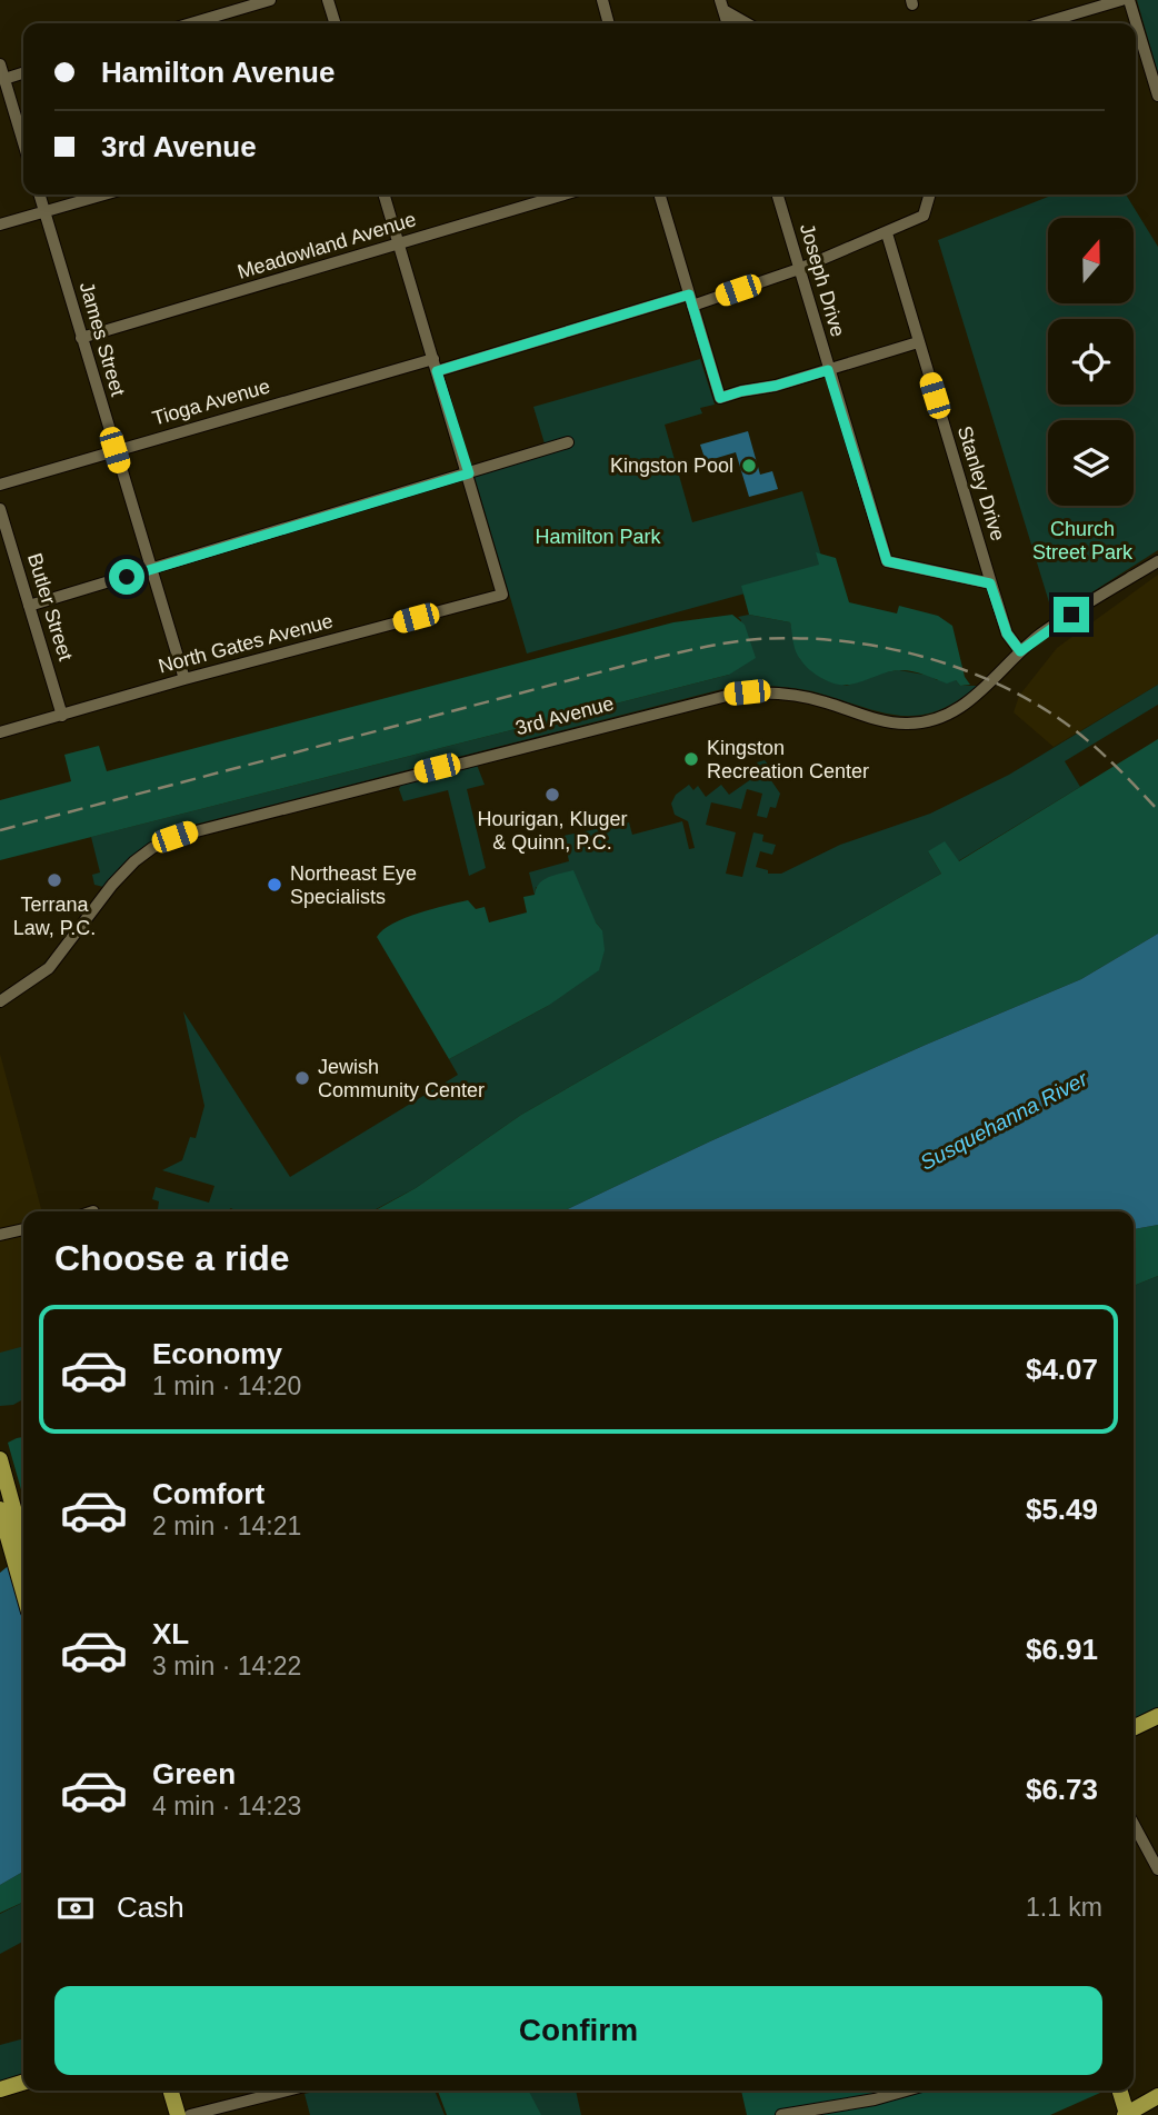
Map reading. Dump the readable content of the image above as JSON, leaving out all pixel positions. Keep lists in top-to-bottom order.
{
  "streets": {
    "street": [
      "Meadowland Avenue",
      "Joseph Drive",
      "James Street",
      "Tioga Avenue",
      "Stanley Drive",
      "Butler Street",
      "North Gates Avenue",
      "3rd Avenue"
    ]
  },
  "crossings": [
    ["Meadowland Avenue", "James Street"],
    ["Joseph Drive", "Tioga Avenue"],
    ["Joseph Drive", "Stanley Drive"],
    ["James Street", "Tioga Avenue"],
    ["James Street", "North Gates Avenue"],
    ["Tioga Avenue", "Stanley Drive"],
    ["Stanley Drive", "3rd Avenue"],
    ["Butler Street", "North Gates Avenue"]
  ],
  "water": ["Susquehanna River"],
  "parks": ["Church Street Park", "Hamilton Park"],
  "places": [
    "Kingston Pool",
    "Kingston Recreation Center",
    "Hourigan, Kluger & Quinn, P.C.",
    "Terrana Law, P.C.",
    "Northeast Eye Specialists",
    "Jewish Community Center"
  ],
  "north": "top",
  "page": {
    "banner": ["Hamilton Avenue", "3rd Avenue"],
    "heading": "Choose a ride",
    "list": [
      {
        "name": "Economy",
        "note": "1 min · 14:20",
        "value": "$4.07"
      },
      {
        "name": "Comfort",
        "note": "2 min · 14:21",
        "value": "$5.49"
      },
      {
        "name": "XL",
        "note": "3 min · 14:22",
        "value": "$6.91"
      },
      {
        "name": "Green",
        "note": "4 min · 14:23",
        "value": "$6.73"
      }
    ],
    "pay": ["Cash", "1.1 km"],
    "buttons": "Confirm"
  }
}
